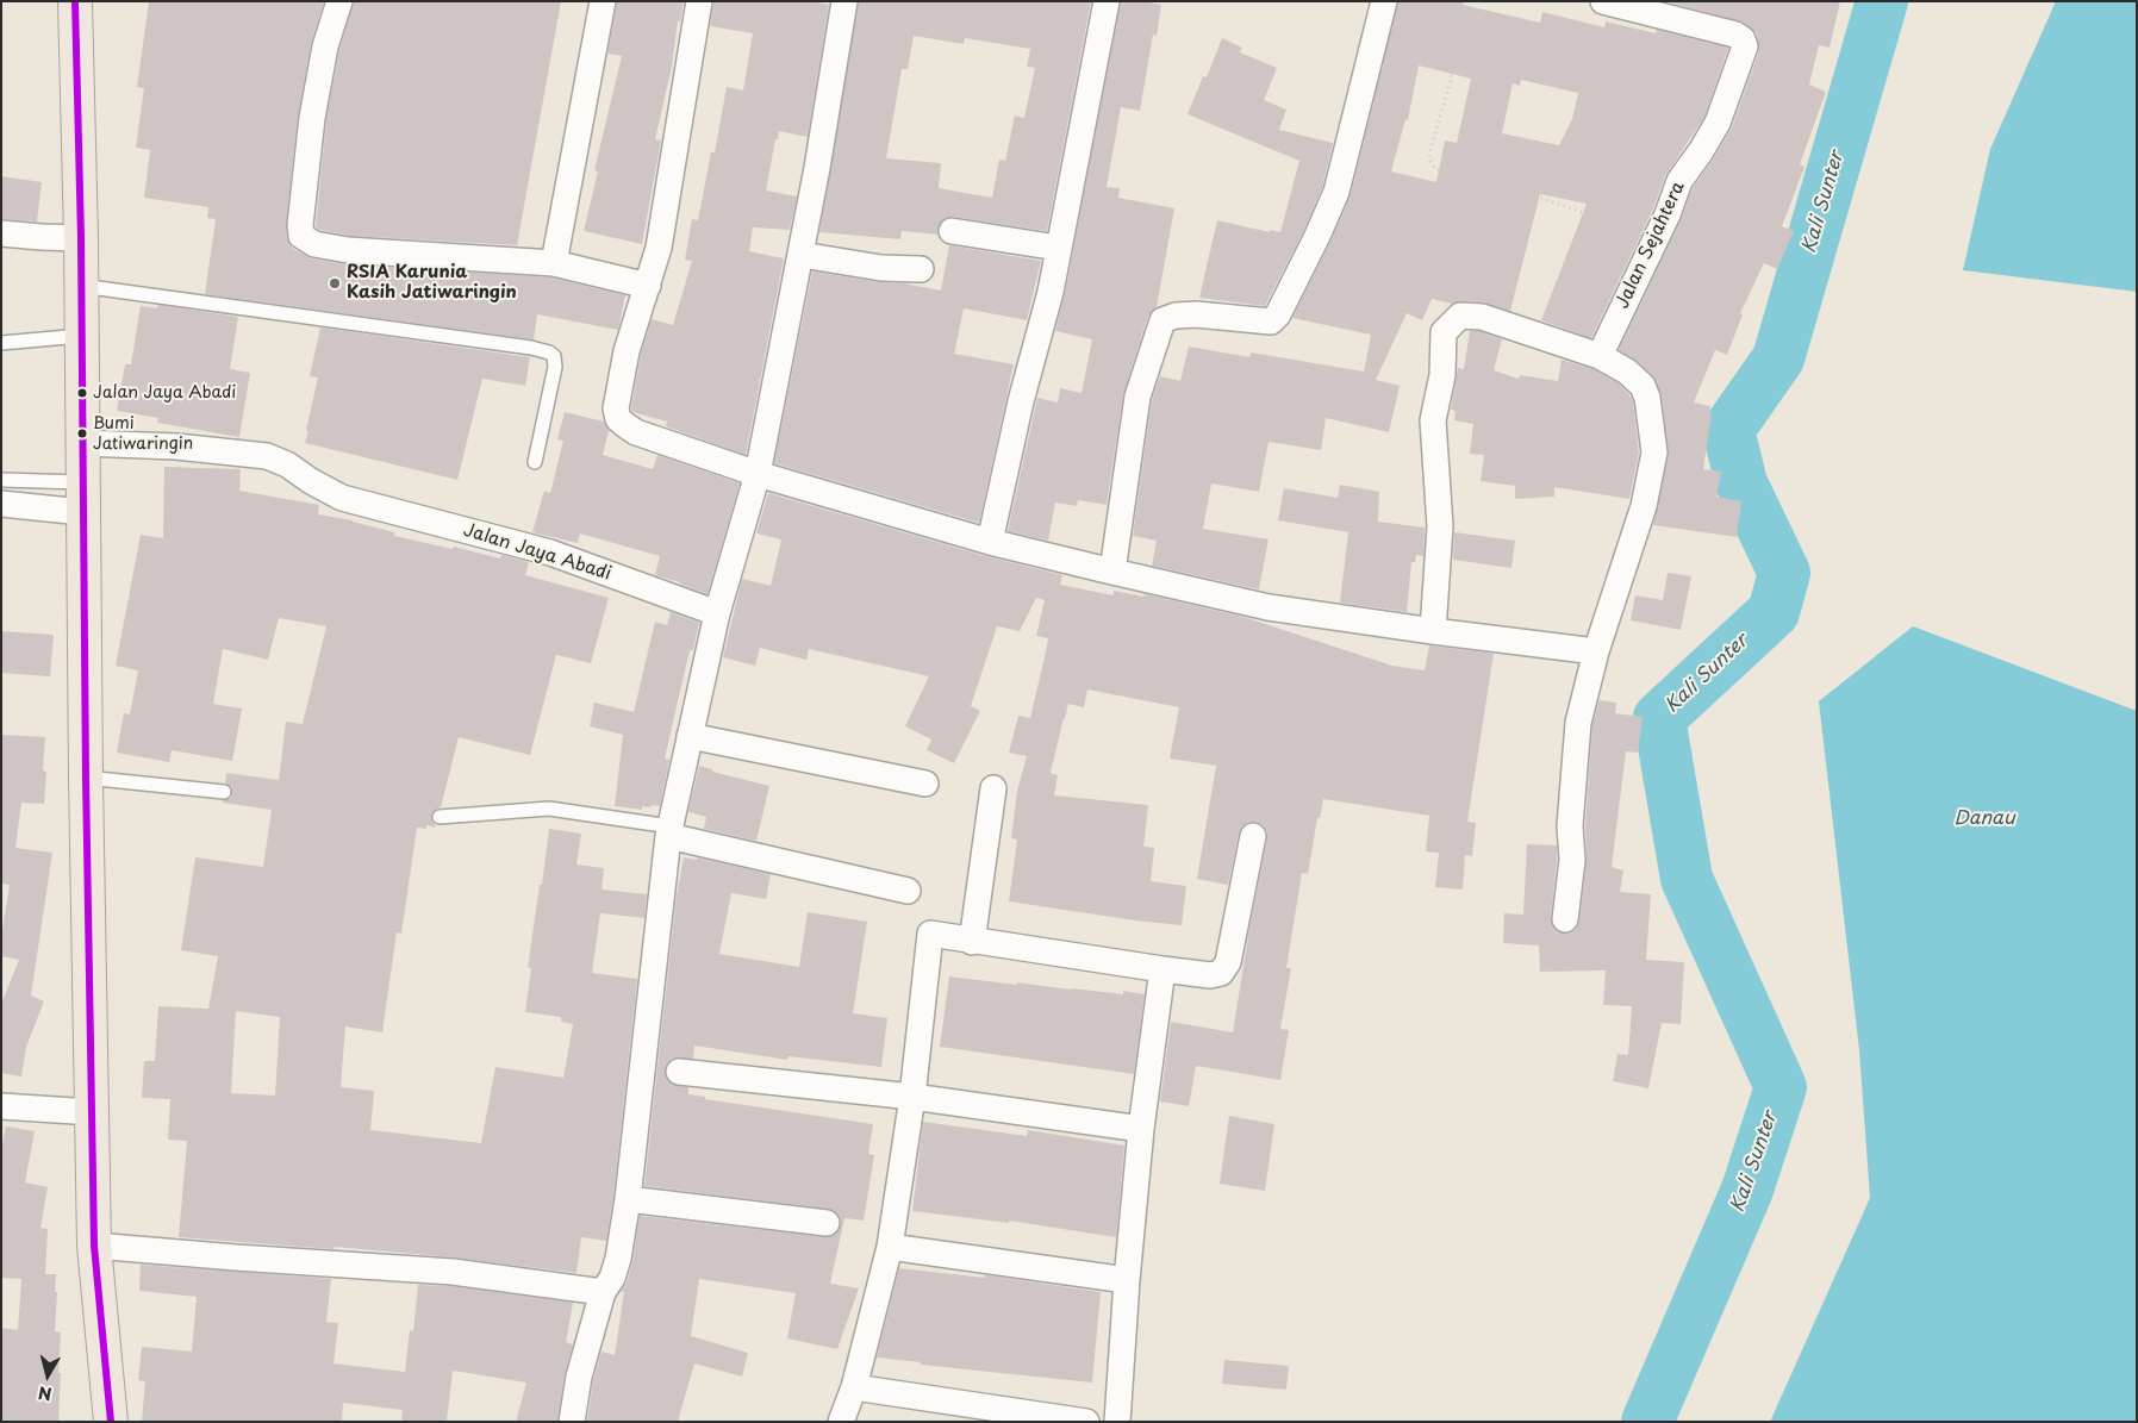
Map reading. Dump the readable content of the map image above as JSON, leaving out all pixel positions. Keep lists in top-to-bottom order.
{
  "streets": {
    "street": ["Jalan Sejahtera", "Jalan Jaya Abadi"]
  },
  "water": ["Kali Sunter", "Danau"],
  "places": ["RSIA Karunia Kasih Jatiwaringin", "Jalan Jaya Abadi", "Bumi Jatiwaringin"],
  "north": "bottom"
}
